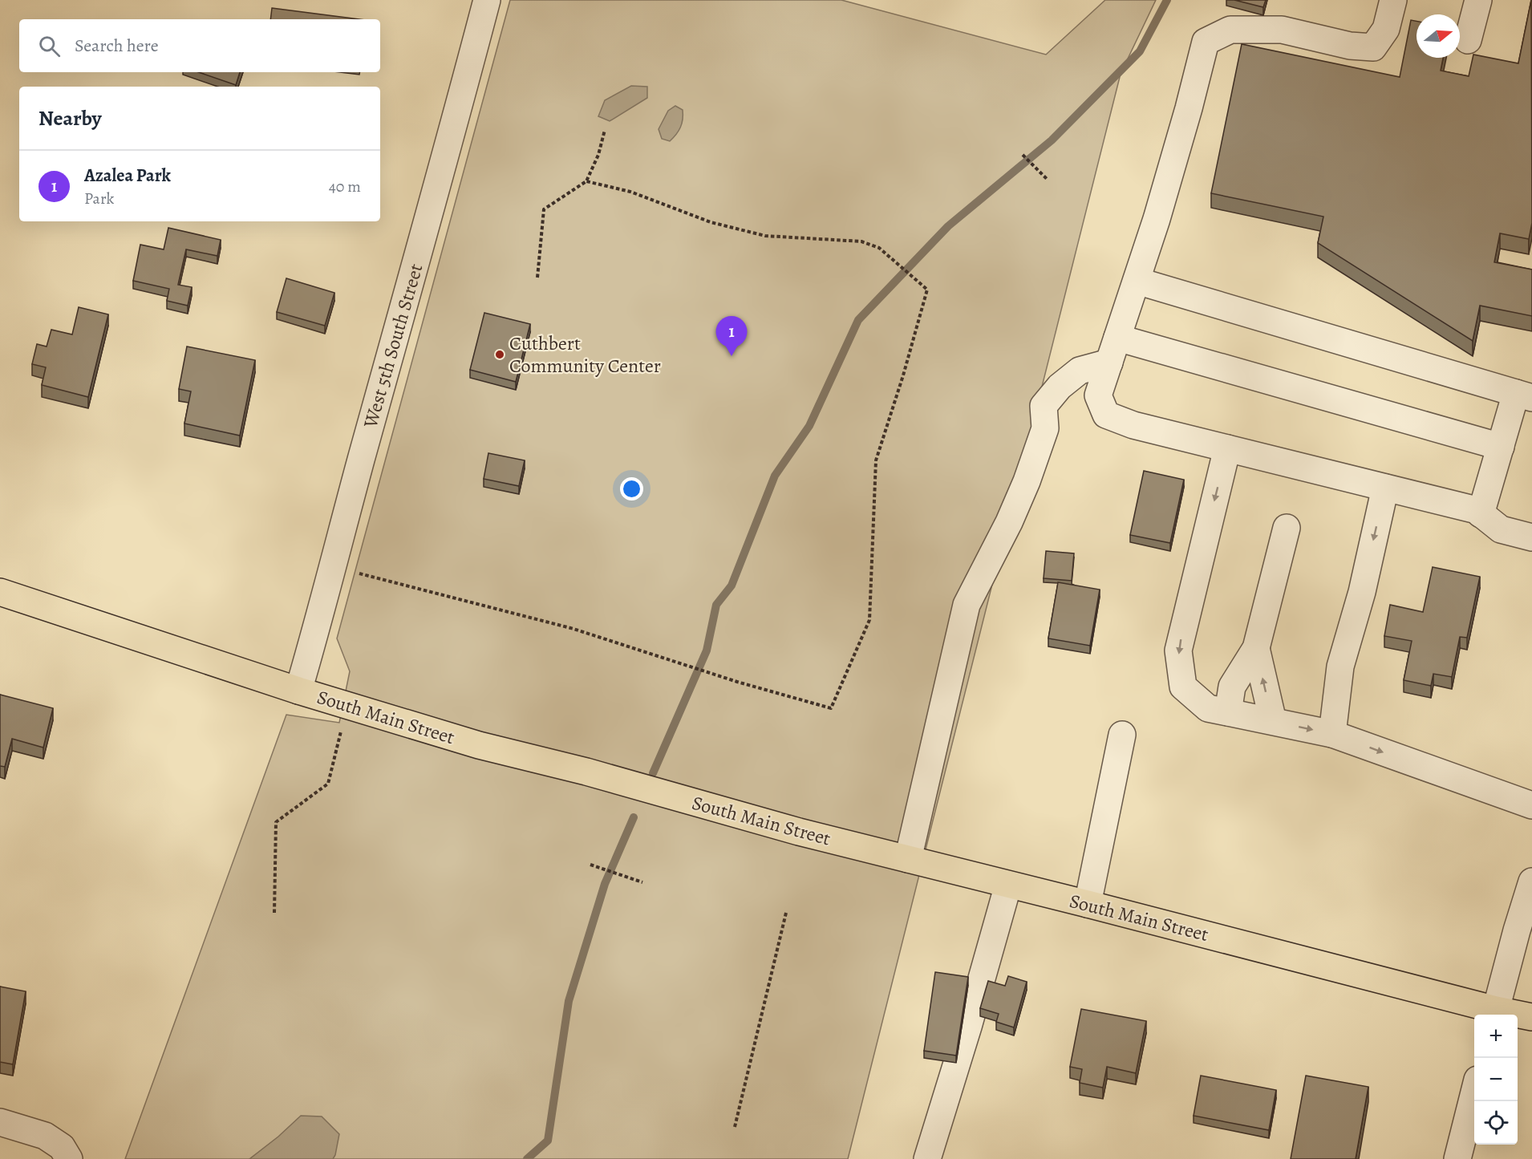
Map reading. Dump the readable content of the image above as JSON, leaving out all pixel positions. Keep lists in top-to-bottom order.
{
  "streets": {
    "main road": ["South Main Street"],
    "street": ["West 5th South Street"]
  },
  "crossings": [
    ["West 5th South Street", "South Main Street"]
  ],
  "places": ["Cuthbert Community Center"],
  "north": "right",
  "page": {
    "search": "Search here",
    "heading": "Nearby",
    "list": [
      {
        "mark": "1",
        "name": "Azalea Park",
        "note": "Park",
        "value": "40 m"
      }
    ],
    "pins": "1",
    "map_buttons": ["+", "−"]
  }
}
